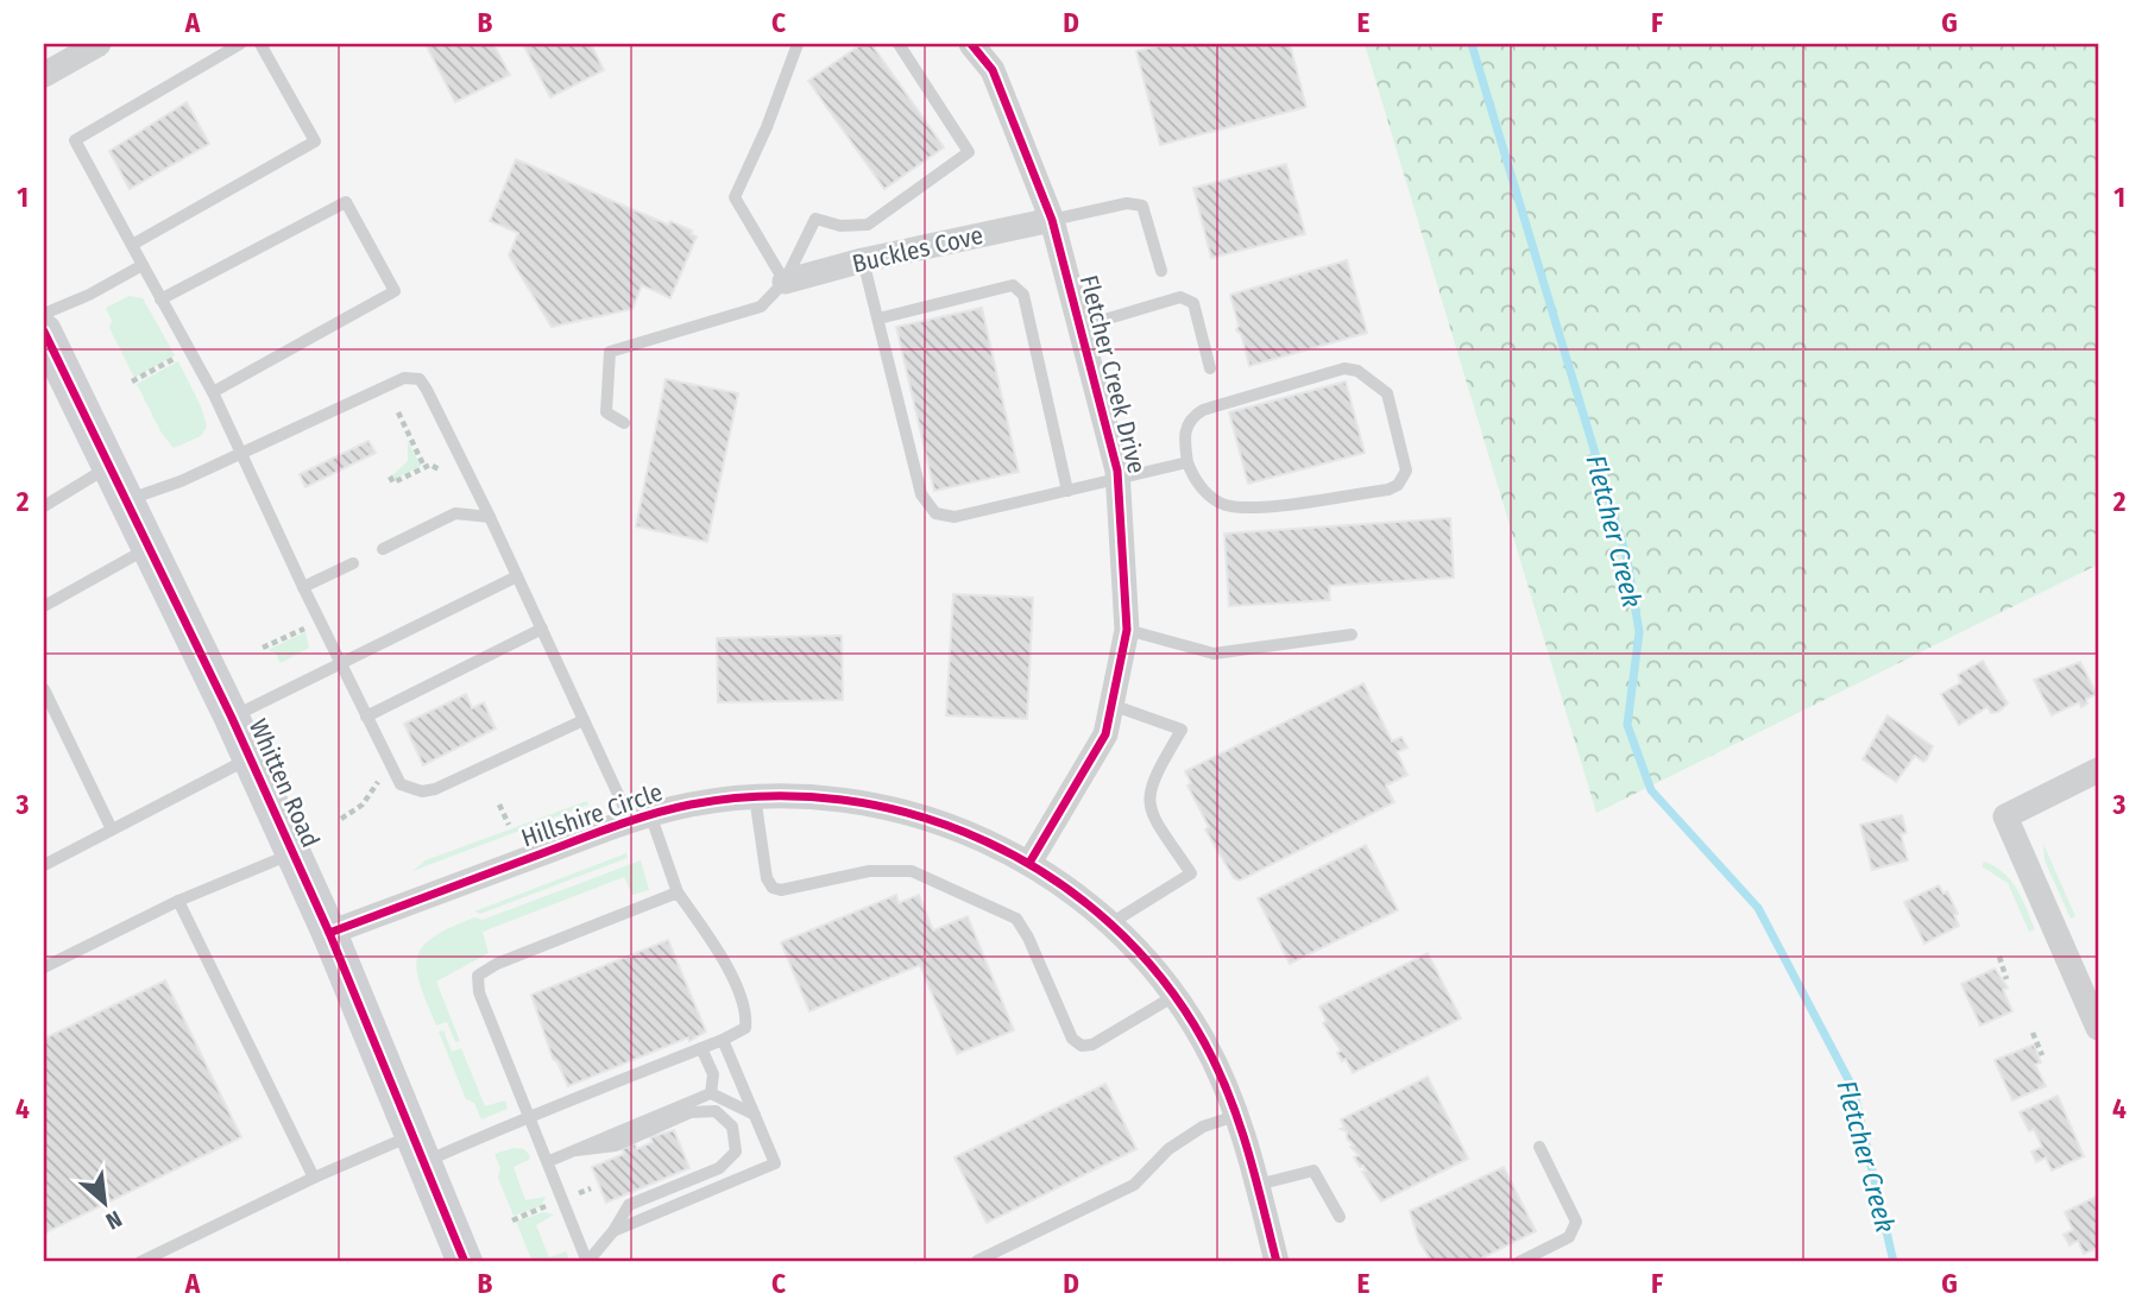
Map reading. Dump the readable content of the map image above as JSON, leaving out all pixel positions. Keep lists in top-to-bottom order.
{
  "streets": {
    "main road": ["Whitten Road"],
    "street": ["Buckles Cove", "Fletcher Creek Drive", "Hillshire Circle"]
  },
  "crossings": [
    ["Buckles Cove", "Fletcher Creek Drive"],
    ["Fletcher Creek Drive", "Hillshire Circle"],
    ["Whitten Road", "Hillshire Circle"]
  ],
  "water": ["Fletcher Creek"],
  "north": "bottom right",
  "grid": {
    "columns": [
      "A",
      "B",
      "C",
      "D",
      "E",
      "F",
      "G"
    ],
    "rows": [
      "1",
      "2",
      "3",
      "4"
    ]
  }
}
